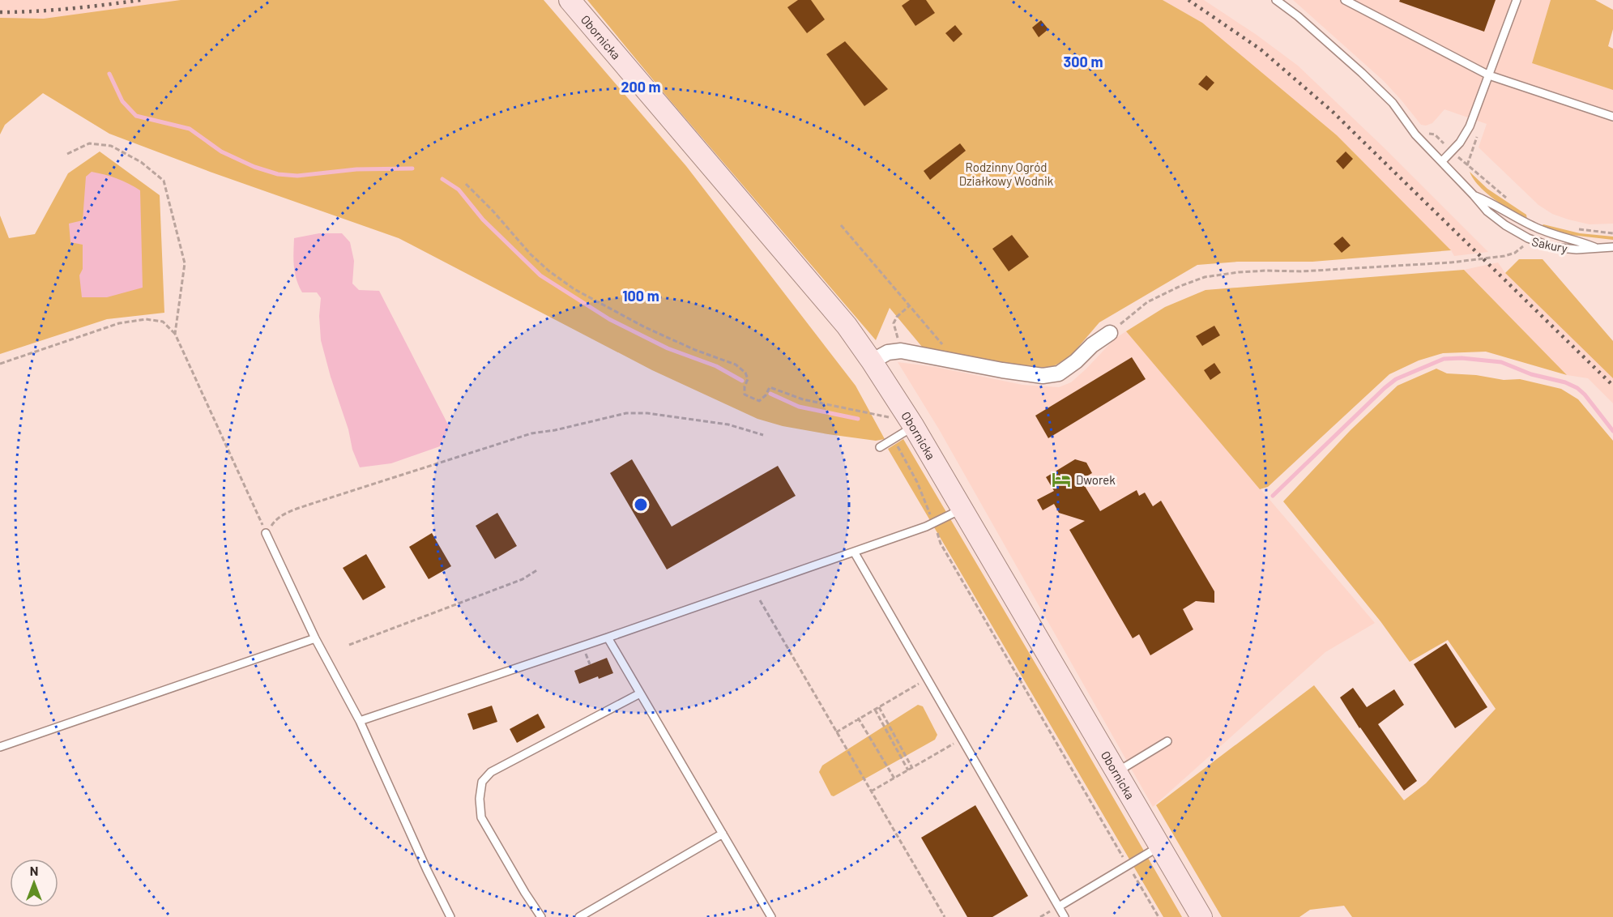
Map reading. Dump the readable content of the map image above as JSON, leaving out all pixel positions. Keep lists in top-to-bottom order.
{
  "streets": {
    "main road": ["Obornicka"],
    "lane": ["Sakury"]
  },
  "parks": ["Rodzinny Ogród Działkowy Wodnik"],
  "places": {
    "hotel": ["Dworek"]
  },
  "north": "top",
  "rings": ["300 m", "200 m", "100 m"]
}
